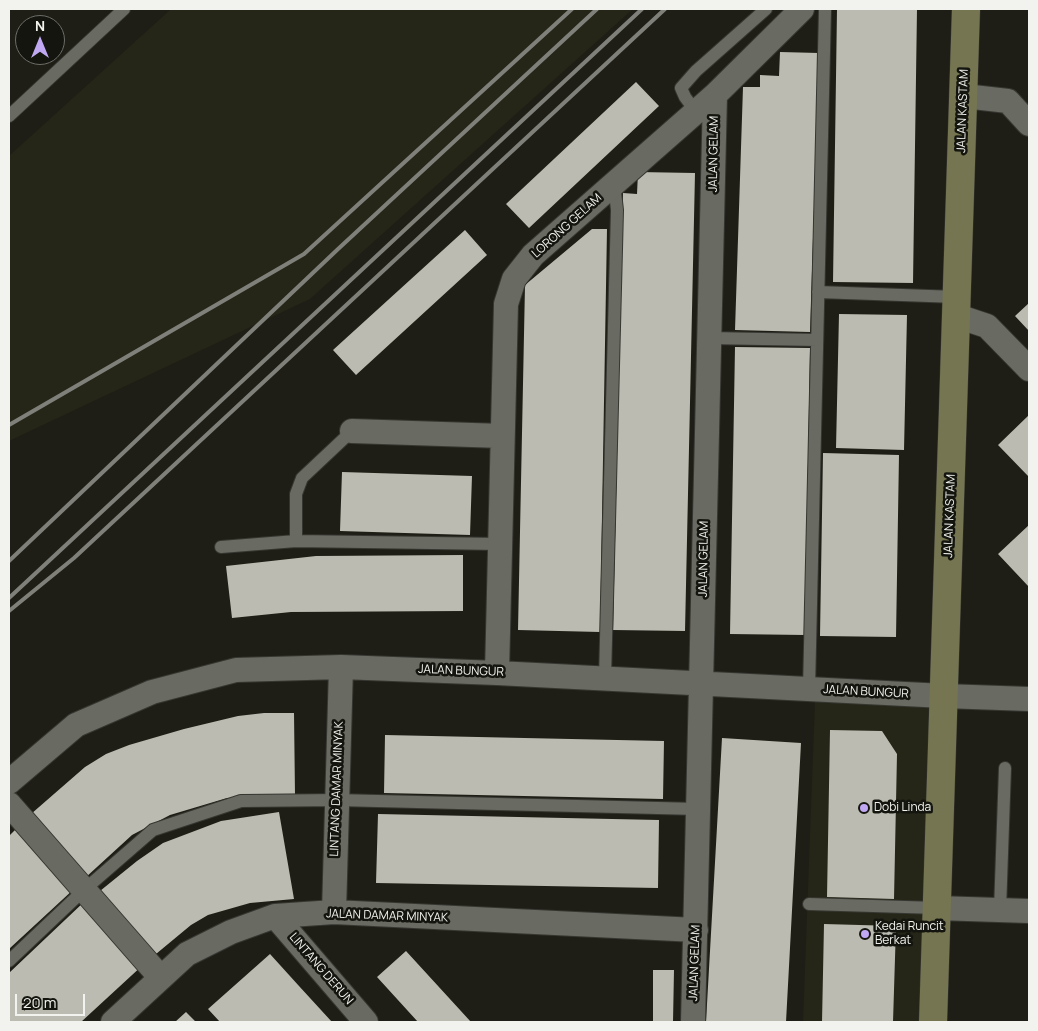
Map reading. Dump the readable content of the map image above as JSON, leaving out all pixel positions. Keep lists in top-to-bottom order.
{
  "streets": {
    "street": [
      "JALAN KASTAM",
      "JALAN GELAM",
      "LORONG GELAM",
      "JALAN BUNGUR",
      "LINTANG DAMAR MINYAK",
      "JALAN DAMAR MINYAK",
      "LINTANG DERUN"
    ]
  },
  "crossings": [
    ["JALAN KASTAM", "JALAN BUNGUR"],
    ["JALAN GELAM", "LORONG GELAM"],
    ["JALAN GELAM", "JALAN BUNGUR"],
    ["JALAN GELAM", "JALAN DAMAR MINYAK"],
    ["LORONG GELAM", "JALAN BUNGUR"],
    ["JALAN BUNGUR", "LINTANG DAMAR MINYAK"],
    ["LINTANG DAMAR MINYAK", "JALAN DAMAR MINYAK"],
    ["JALAN DAMAR MINYAK", "LINTANG DERUN"]
  ],
  "places": ["Dobi Linda", "Kedai Runcit Berkat"],
  "scale_bar": "20 m",
  "north": "top"
}
